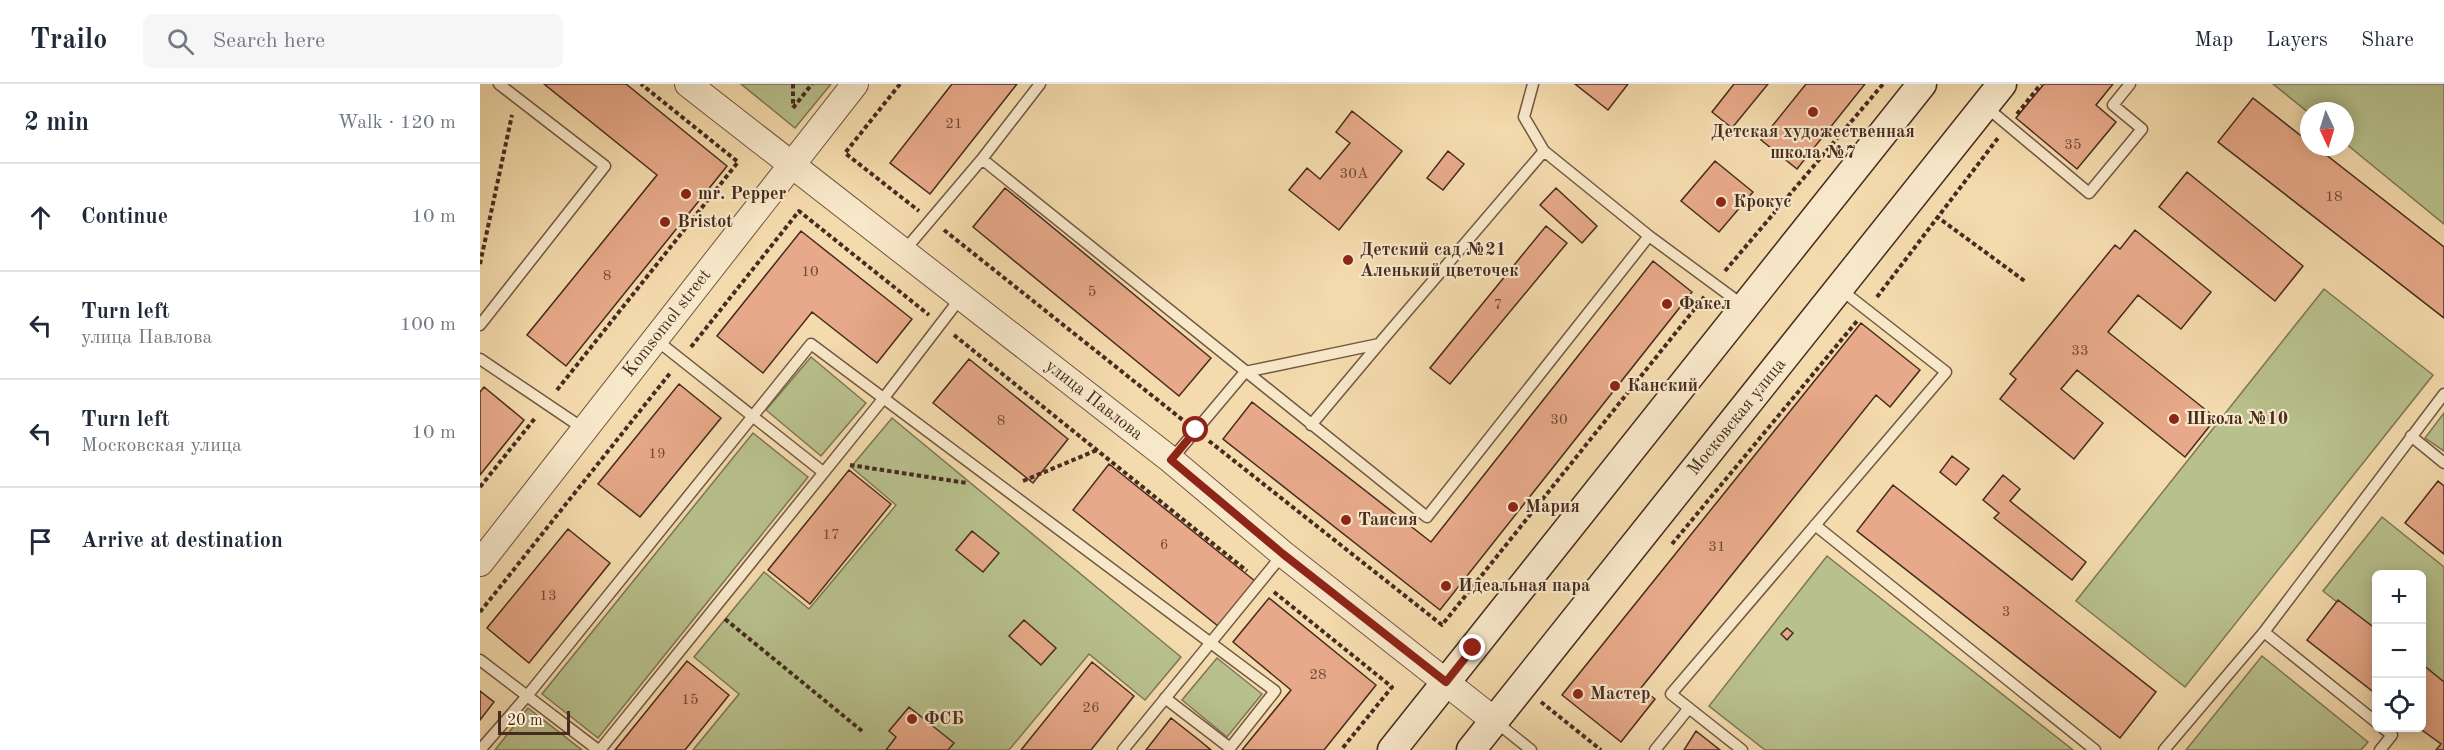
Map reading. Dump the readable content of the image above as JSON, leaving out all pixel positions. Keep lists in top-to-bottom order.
{
  "streets": {
    "main road": ["Московская улица"],
    "street": ["Komsomol street", "улица Павлова"]
  },
  "crossings": [
    ["Komsomol street", "улица Павлова"],
    ["улица Павлова", "Московская улица"]
  ],
  "places": [
    "Детская художественная школа №7",
    "mr. Pepper",
    "Крокус",
    "Bristot",
    "Детский сад №21 Аленький цветочек",
    "Факел",
    "Канский",
    "Школа №10",
    "Мария",
    "Таисия",
    "Идеальная пара",
    "Мастер",
    "ФСБ"
  ],
  "house_numbers": [
    "21",
    "35",
    "30А",
    "18",
    "10",
    "8",
    "5",
    "7",
    "33",
    "30",
    "8",
    "19",
    "17",
    "6",
    "31",
    "13",
    "3",
    "28",
    "15",
    "26"
  ],
  "scale_bar": "20 m",
  "north": "bottom",
  "page": {
    "header": "Trailo",
    "search": "Search here",
    "nav": ["Map", "Layers", "Share"],
    "heading": ["2 min", "Walk · 120 m"],
    "list": [
      ["Continue", "10 m"],
      ["Turn left", "улица Павлова", "100 m"],
      ["Turn left", "Московская улица", "10 m"],
      "Arrive at destination"
    ],
    "map_buttons": ["+", "−"],
    "scale": "20 m"
  }
}
